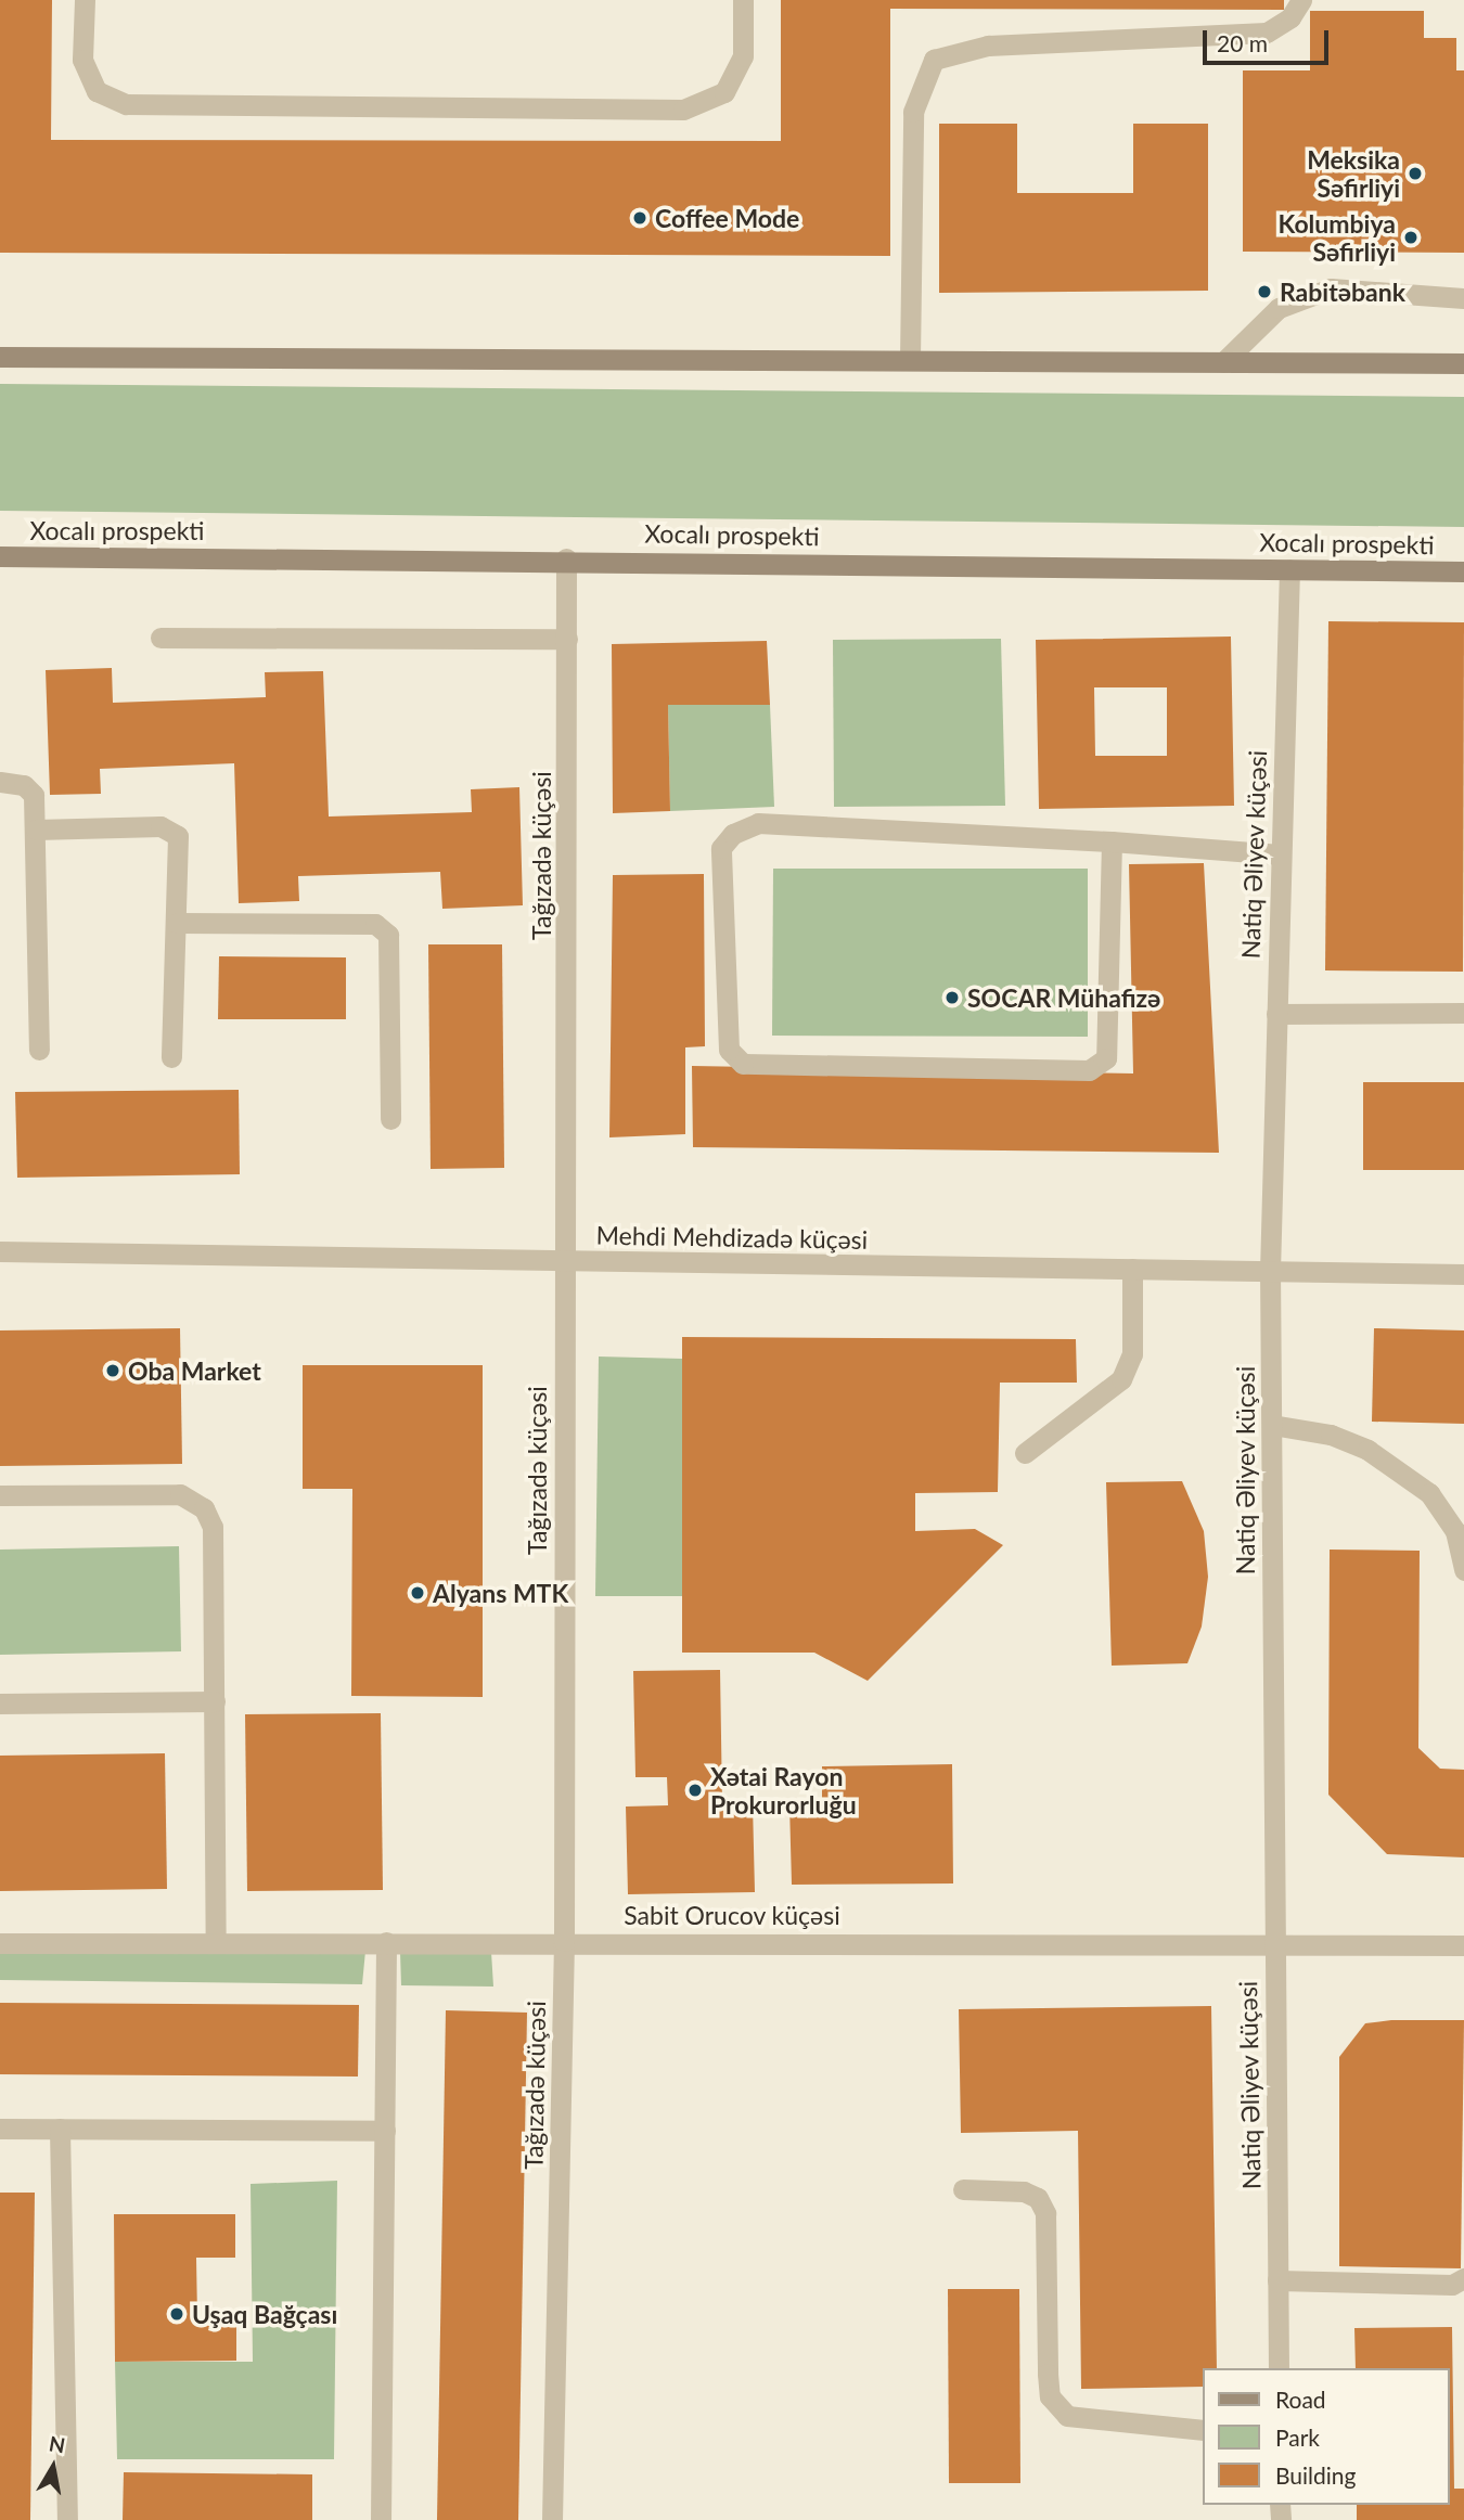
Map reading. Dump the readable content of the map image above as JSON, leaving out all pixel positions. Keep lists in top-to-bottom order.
{
  "streets": {
    "main road": ["Xocalı prospekti"],
    "street": [
      "Natiq Əliyev küçəsi",
      "Tağızadə küçəsi",
      "Mehdi Mehdizadə küçəsi",
      "Sabit Orucov küçəsi"
    ]
  },
  "crossings": [
    ["Xocalı prospekti", "Natiq Əliyev küçəsi"],
    ["Xocalı prospekti", "Tağızadə küçəsi"],
    ["Natiq Əliyev küçəsi", "Mehdi Mehdizadə küçəsi"],
    ["Natiq Əliyev küçəsi", "Sabit Orucov küçəsi"],
    ["Tağızadə küçəsi", "Mehdi Mehdizadə küçəsi"],
    ["Tağızadə küçəsi", "Sabit Orucov küçəsi"]
  ],
  "places": [
    "Meksika Səfirliyi",
    "Coffee Mode",
    "Kolumbiya Səfirliyi",
    "Rabitəbank",
    "SOCAR Mühafizə",
    "Oba Market",
    "Alyans MTK",
    "Xətai Rayon Prokurorluğu",
    "Uşaq Bağçası"
  ],
  "legend": ["Road", "Park", "Building"],
  "scale_bar": "20 m",
  "north": "top"
}
